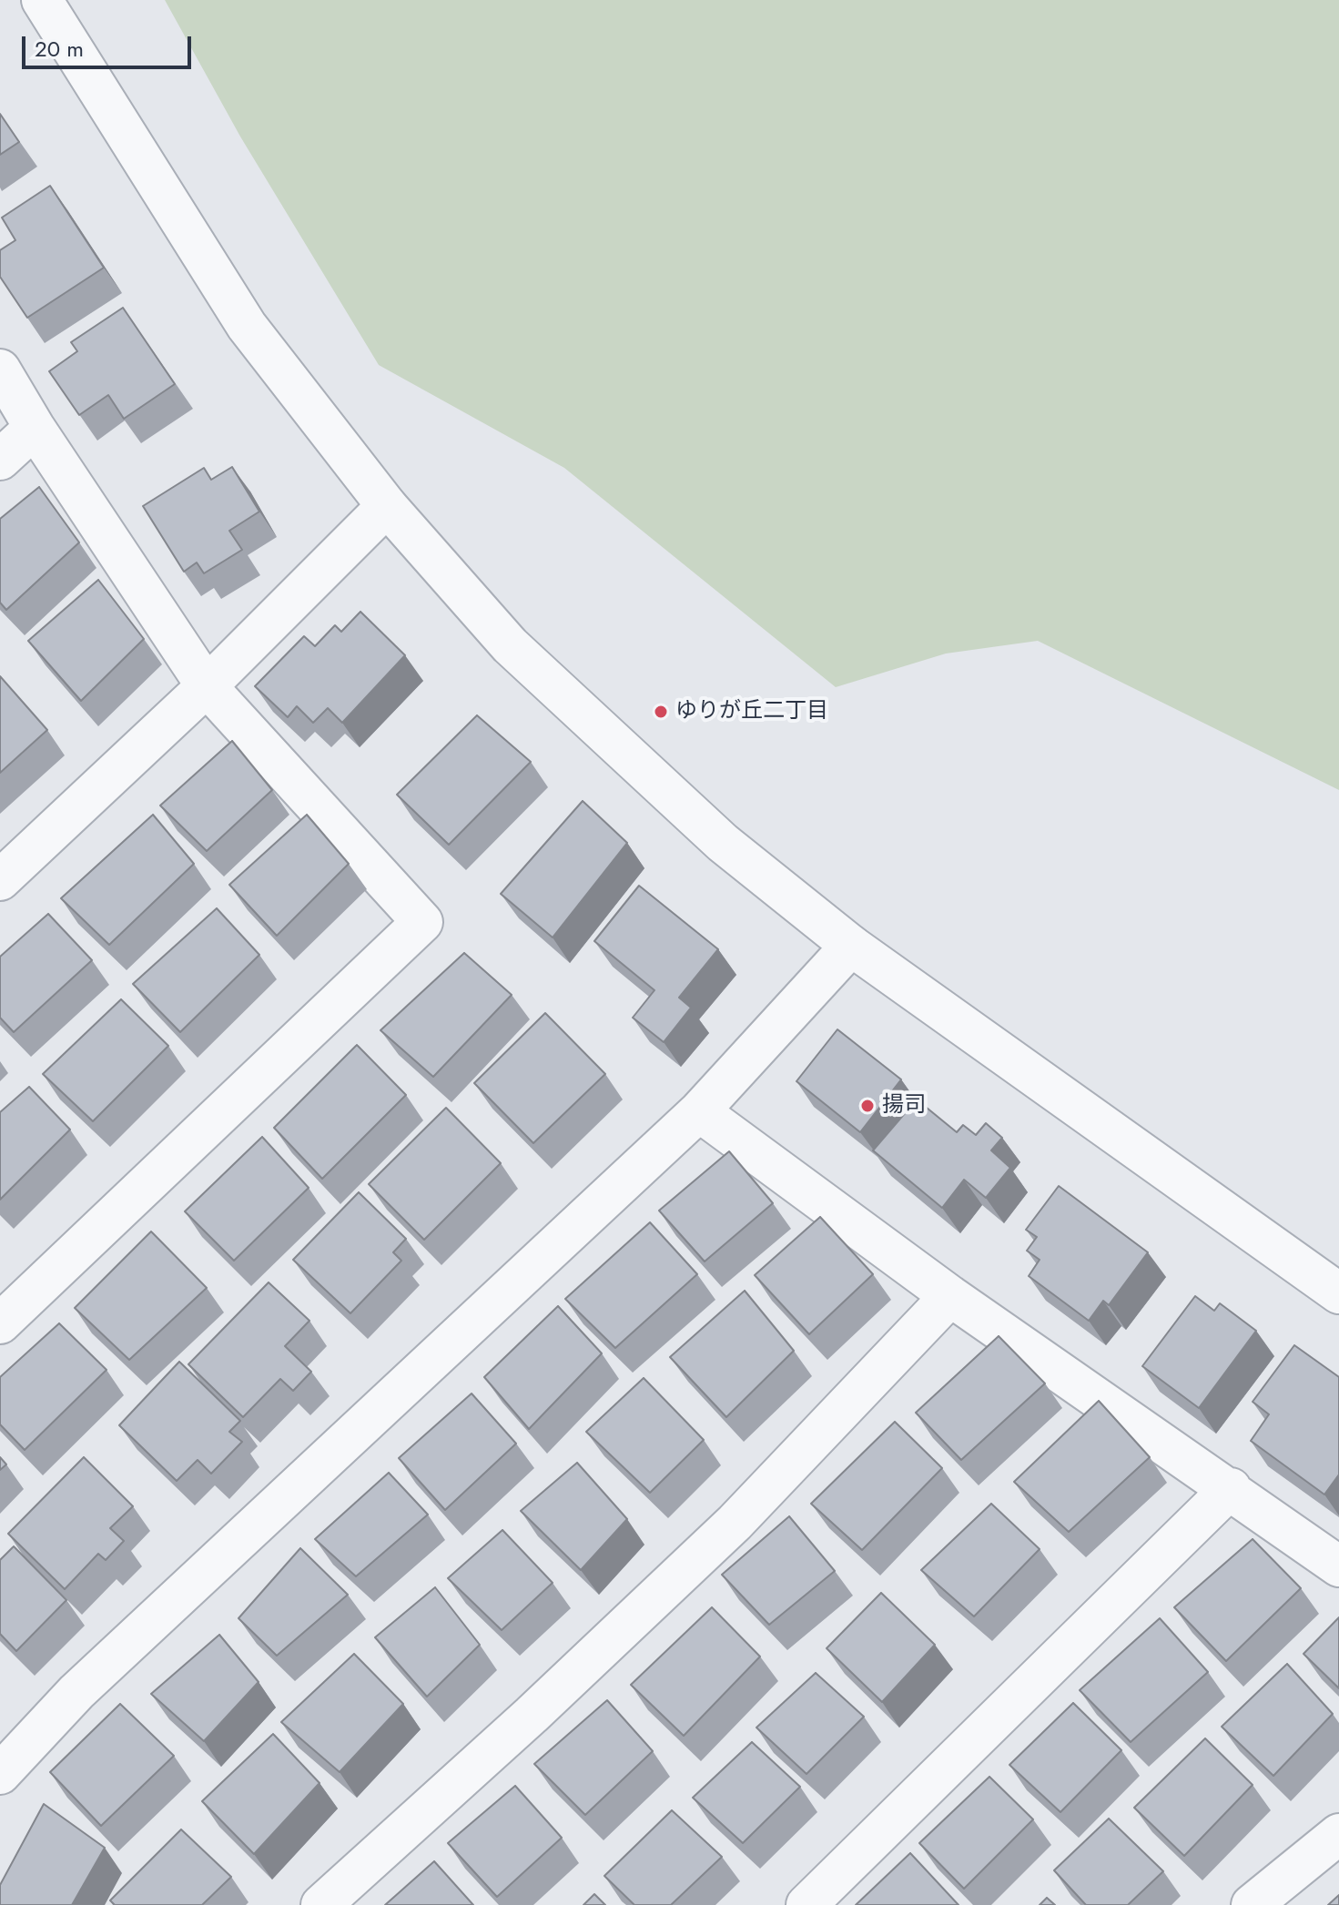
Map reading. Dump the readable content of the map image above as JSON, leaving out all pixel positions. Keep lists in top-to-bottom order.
{
  "places": ["ゆりが丘二丁目", "揚司"],
  "scale_bar": "20 m"
}
